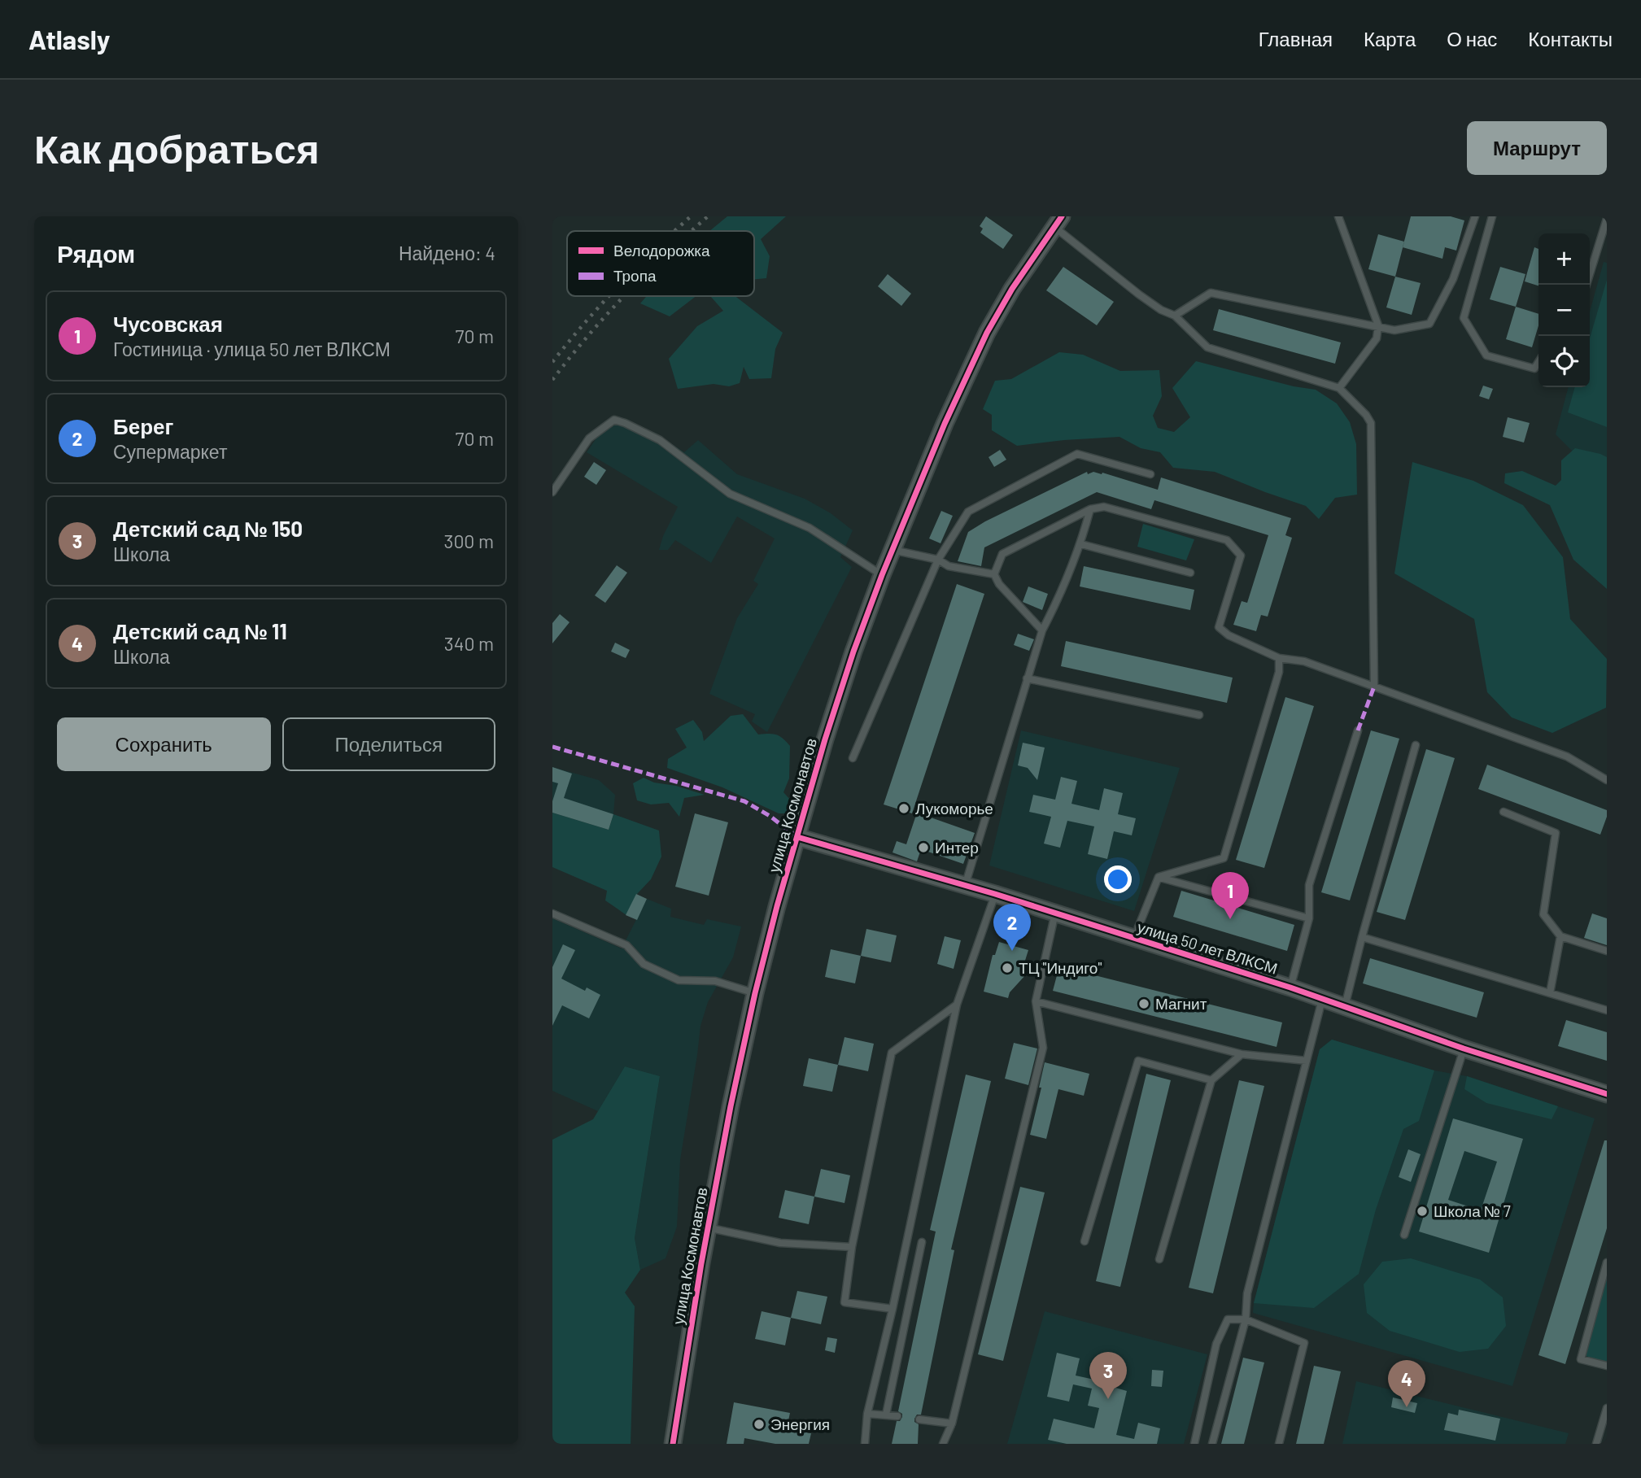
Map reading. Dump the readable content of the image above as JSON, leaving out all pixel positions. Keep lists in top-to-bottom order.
{
  "streets": {
    "street": ["улица Космонавтов", "улица 50 лет ВЛКСМ"]
  },
  "crossings": [
    ["улица Космонавтов", "улица 50 лет ВЛКСМ"]
  ],
  "places": [
    "Лукоморье",
    "Интер",
    "ТЦ \"Индиго\"",
    "Магнит",
    "Школа № 7",
    "Энергия"
  ],
  "legend": ["Велодорожка", "Тропа"],
  "page": {
    "header": "Atlasly",
    "nav": [
      "Главная",
      "Карта",
      "О нас",
      "Контакты"
    ],
    "buttons": [
      "Маршрут",
      ["Сохранить", "Поделиться"]
    ],
    "title": "Как добраться",
    "heading": ["Рядом", "Найдено: 4"],
    "map_buttons": ["+", "−"],
    "list": [
      {
        "mark": "1",
        "name": "Чусовская",
        "note": "Гостиница · улица 50 лет ВЛКСМ",
        "value": "70 m"
      },
      {
        "mark": "2",
        "name": "Берег",
        "note": "Супермаркет",
        "value": "70 m"
      },
      {
        "mark": "3",
        "name": "Детский сад № 150",
        "note": "Школа",
        "value": "300 m"
      },
      {
        "mark": "4",
        "name": "Детский сад № 11",
        "note": "Школа",
        "value": "340 m"
      }
    ],
    "pins": [
      "1",
      "2",
      "3",
      "4"
    ]
  }
}
